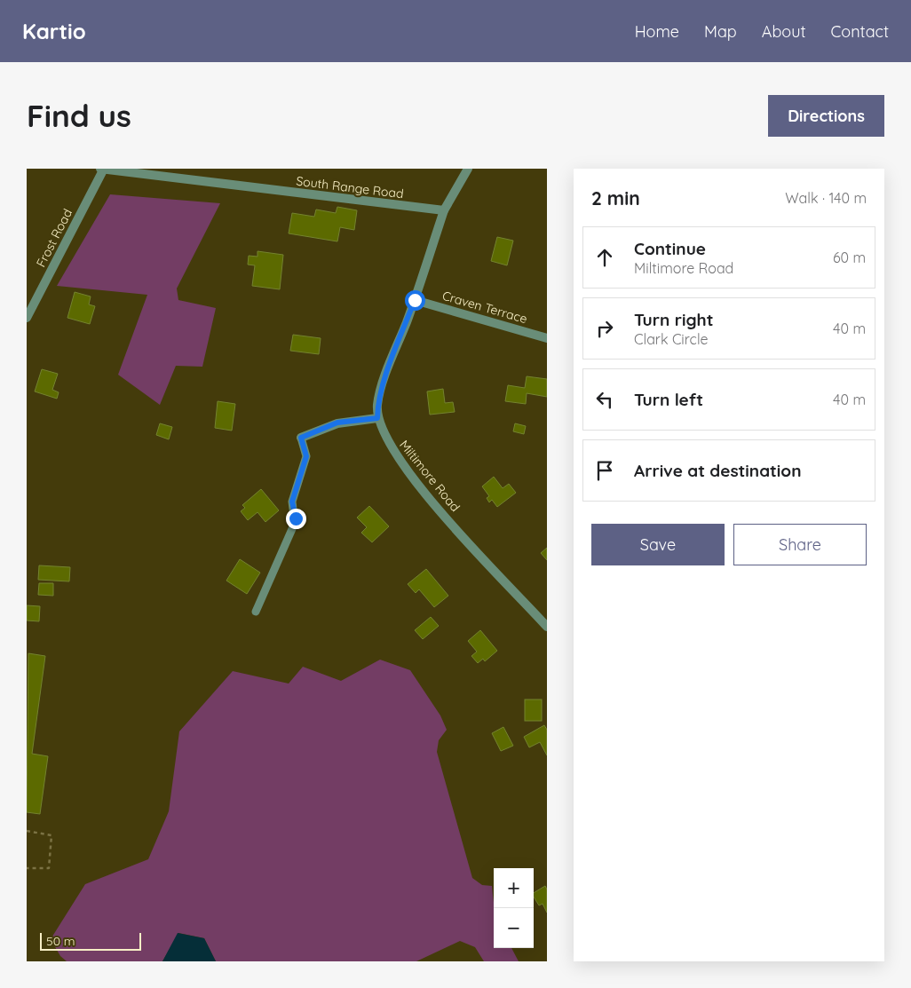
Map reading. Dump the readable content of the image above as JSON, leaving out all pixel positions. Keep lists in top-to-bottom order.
{
  "streets": {
    "street": [
      "South Range Road",
      "Frost Road",
      "Craven Terrace",
      "Miltimore Road"
    ]
  },
  "crossings": [
    ["South Range Road", "Frost Road"]
  ],
  "scale_bar": "50 m",
  "page": {
    "header": "Kartio",
    "nav": [
      "Home",
      "Map",
      "About",
      "Contact"
    ],
    "buttons": [
      "Directions",
      ["Save", "Share"]
    ],
    "title": "Find us",
    "heading": ["2 min", "Walk · 140 m"],
    "list": [
      ["Continue", "Miltimore Road", "60 m"],
      ["Turn right", "Clark Circle", "40 m"],
      ["Turn left", "40 m"],
      "Arrive at destination"
    ],
    "map_buttons": ["+", "−"],
    "scale": "50 m"
  }
}
